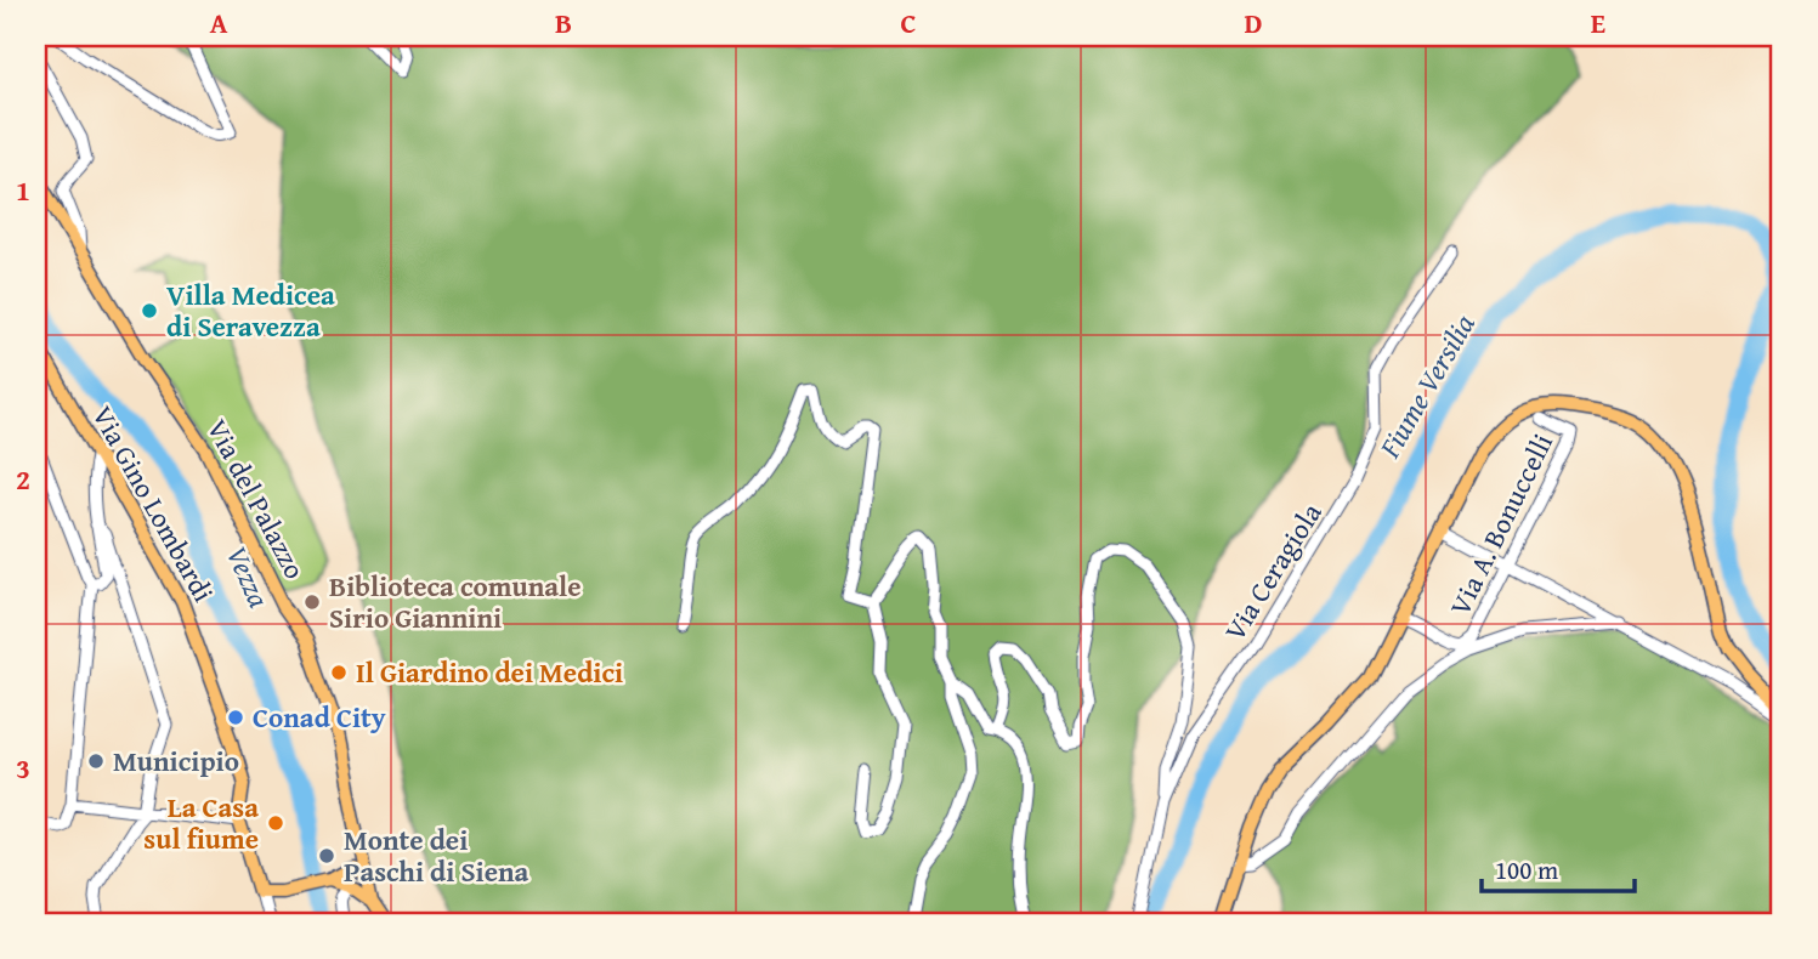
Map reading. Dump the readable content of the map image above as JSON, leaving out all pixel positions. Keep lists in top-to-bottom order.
{
  "streets": {
    "main road": ["Via del Palazzo", "Via Gino Lombardi"],
    "street": ["Via A. Bonuccelli", "Via Ceragiola"]
  },
  "water": ["Fiume Versilia", "Vezza"],
  "places": [
    "Villa Medicea di Seravezza",
    "Biblioteca comunale Sirio Giannini",
    "Il Giardino dei Medici",
    "Conad City",
    "Municipio",
    "La Casa sul fiume",
    "Monte dei Paschi di Siena"
  ],
  "scale_bar": "100 m",
  "grid": {
    "columns": [
      "A",
      "B",
      "C",
      "D",
      "E"
    ],
    "rows": ["1", "2", "3"]
  }
}
